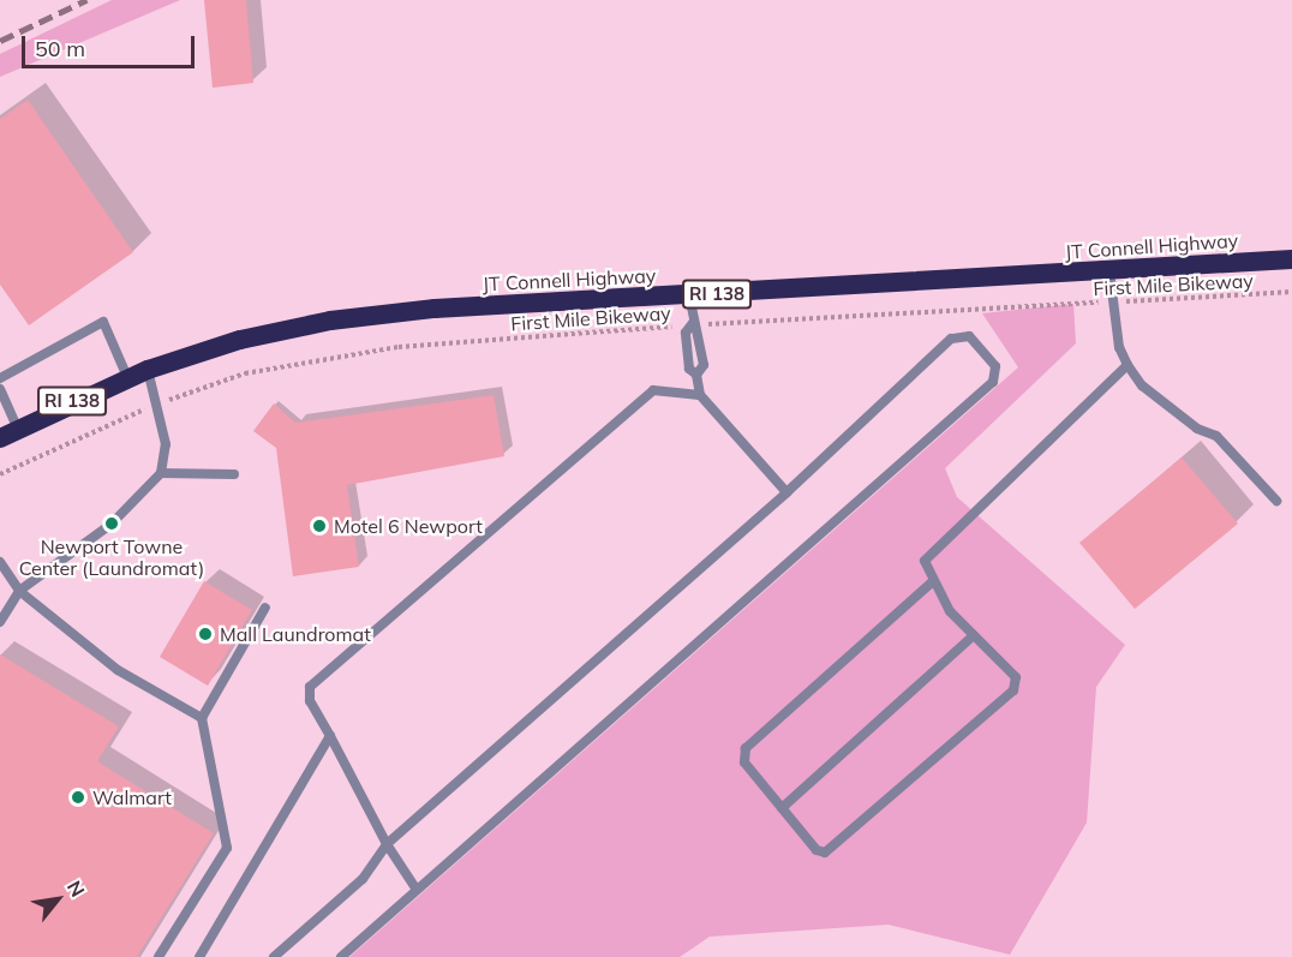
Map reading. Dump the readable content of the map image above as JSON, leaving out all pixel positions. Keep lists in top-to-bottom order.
{
  "streets": {
    "highway": ["JT Connell Highway", "RI 138"],
    "path": ["First Mile Bikeway"]
  },
  "places": [
    "Newport Towne Center (Laundromat)",
    "Motel 6 Newport",
    "Mall Laundromat",
    "Walmart"
  ],
  "scale_bar": "50 m",
  "north": "top right"
}
